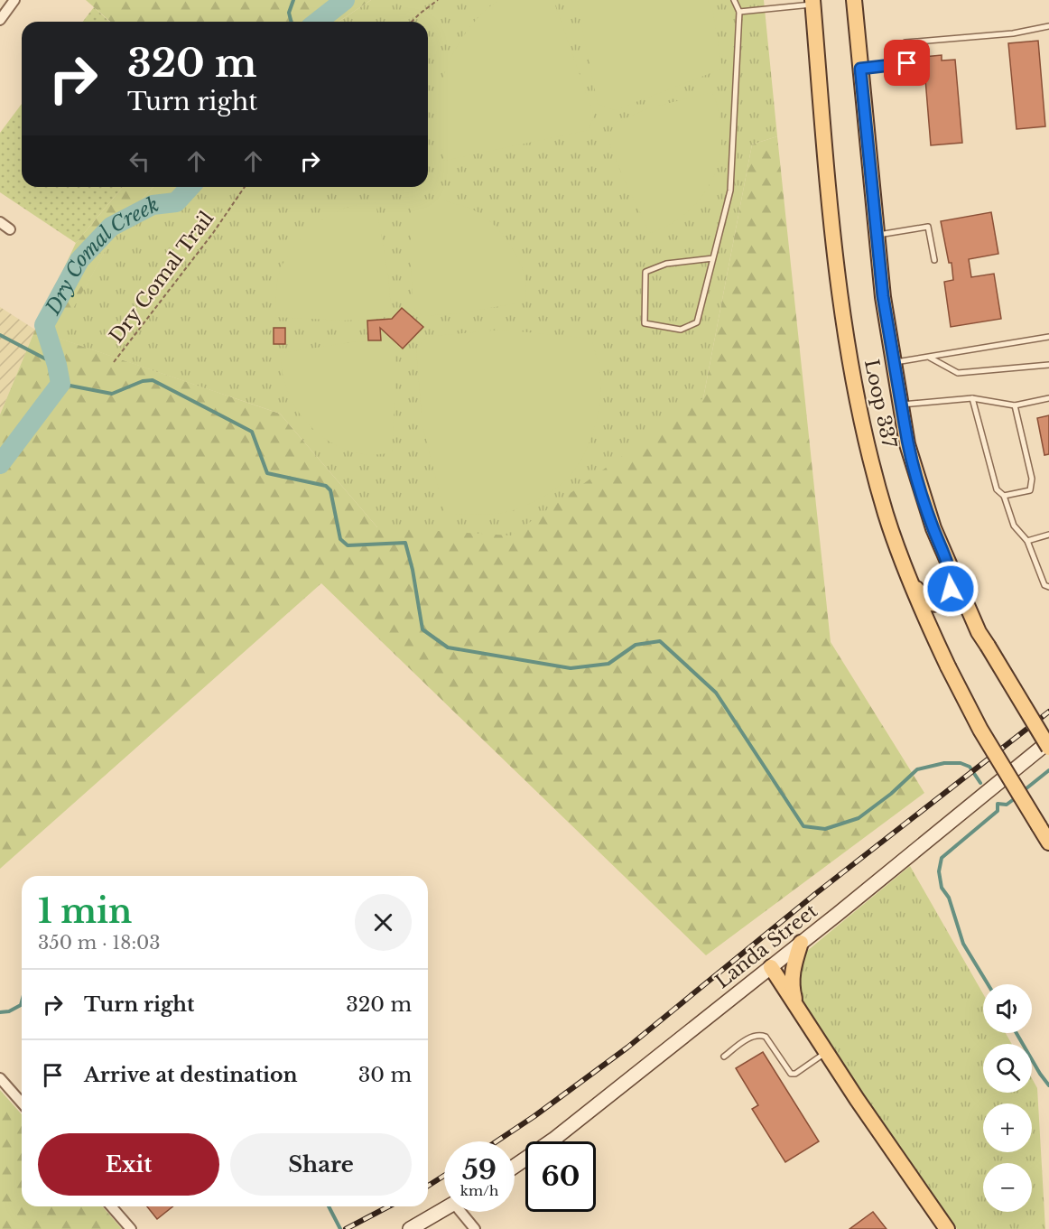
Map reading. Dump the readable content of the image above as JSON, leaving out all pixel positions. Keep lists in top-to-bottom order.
{
  "streets": {
    "main road": ["Loop 337"],
    "street": ["Landa Street"],
    "path": ["Dry Comal Trail"]
  },
  "water": ["Dry Comal Creek"],
  "page": {
    "turn": ["320 m", "Turn right"],
    "heading": ["1 min", "350 m · 18:03"],
    "list": [
      {
        "name": "Turn right",
        "value": "320 m"
      },
      {
        "name": "Arrive at destination",
        "value": "30 m"
      }
    ],
    "map_buttons": ["+", "−"],
    "buttons": ["Exit", "Share"],
    "speed": "59 km/h",
    "limit": "60"
  }
}
